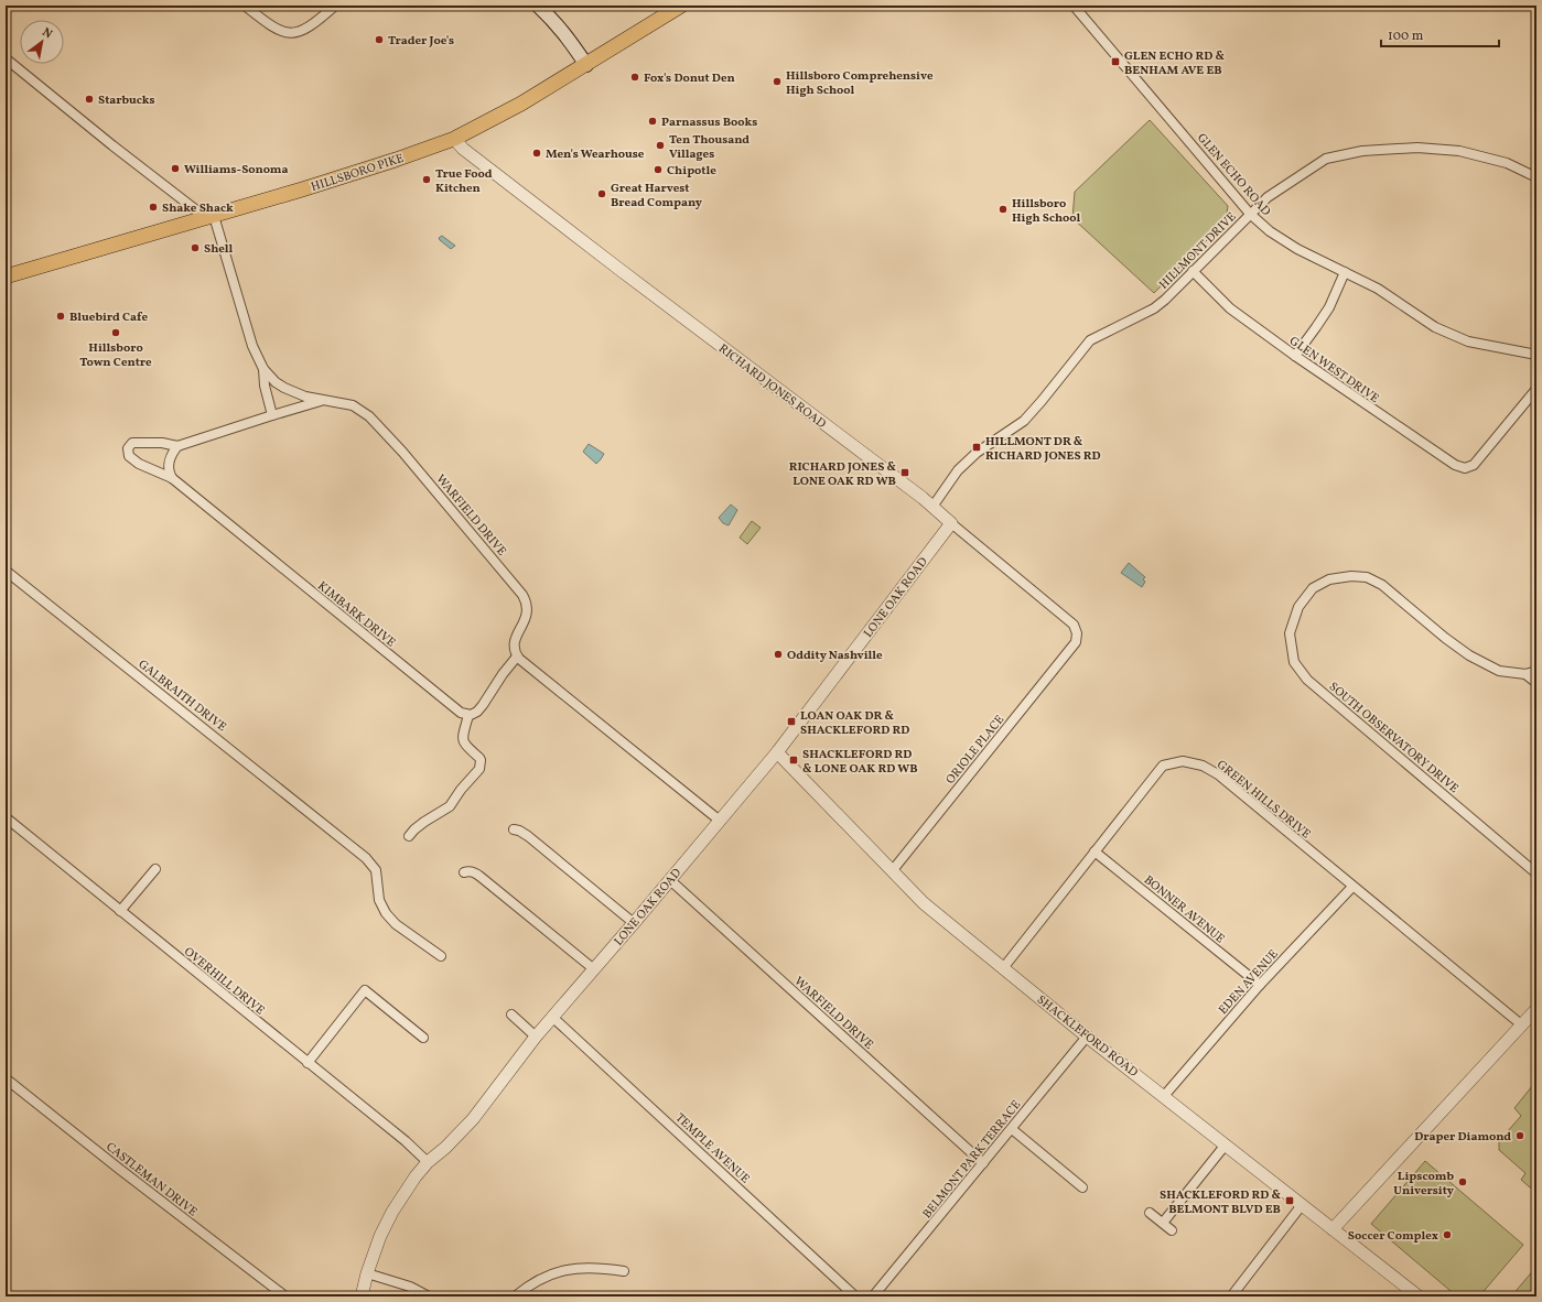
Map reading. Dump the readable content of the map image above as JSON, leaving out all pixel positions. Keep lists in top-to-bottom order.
{
  "streets": {
    "main road": ["HILLSBORO PIKE"],
    "street": [
      "GLEN ECHO ROAD",
      "HILLMONT DRIVE",
      "GLEN WEST DRIVE",
      "RICHARD JONES ROAD",
      "WARFIELD DRIVE",
      "LONE OAK ROAD",
      "KIMBARK DRIVE",
      "GALBRAITH DRIVE",
      "SOUTH OBSERVATORY DRIVE",
      "ORIOLE PLACE",
      "GREEN HILLS DRIVE",
      "BONNER AVENUE",
      "OVERHILL DRIVE",
      "EDEN AVENUE",
      "SHACKLEFORD ROAD",
      "TEMPLE AVENUE",
      "BELMONT PARK TERRACE",
      "CASTLEMAN DRIVE"
    ]
  },
  "crossings": [
    ["HILLSBORO PIKE", "RICHARD JONES ROAD"],
    ["HILLSBORO PIKE", "WARFIELD DRIVE"],
    ["GLEN ECHO ROAD", "HILLMONT DRIVE"],
    ["HILLMONT DRIVE", "GLEN WEST DRIVE"],
    ["HILLMONT DRIVE", "RICHARD JONES ROAD"],
    ["RICHARD JONES ROAD", "LONE OAK ROAD"],
    ["RICHARD JONES ROAD", "ORIOLE PLACE"],
    ["WARFIELD DRIVE", "LONE OAK ROAD"],
    ["WARFIELD DRIVE", "KIMBARK DRIVE"],
    ["WARFIELD DRIVE", "BELMONT PARK TERRACE"],
    ["LONE OAK ROAD", "OVERHILL DRIVE"],
    ["LONE OAK ROAD", "SHACKLEFORD ROAD"],
    ["LONE OAK ROAD", "TEMPLE AVENUE"],
    ["ORIOLE PLACE", "SHACKLEFORD ROAD"],
    ["GREEN HILLS DRIVE", "BONNER AVENUE"],
    ["GREEN HILLS DRIVE", "EDEN AVENUE"],
    ["GREEN HILLS DRIVE", "SHACKLEFORD ROAD"],
    ["BONNER AVENUE", "EDEN AVENUE"],
    ["EDEN AVENUE", "SHACKLEFORD ROAD"],
    ["SHACKLEFORD ROAD", "BELMONT PARK TERRACE"]
  ],
  "places": {
    "other": [
      "Trader Joe's",
      "Fox's Donut Den",
      "Hillsboro Comprehensive High School",
      "Starbucks",
      "Parnassus Books",
      "Ten Thousand Villages",
      "Men's Wearhouse",
      "Williams-Sonoma",
      "Chipotle",
      "True Food Kitchen",
      "Great Harvest Bread Company",
      "Shake Shack",
      "Hillsboro High School",
      "Shell",
      "Bluebird Cafe",
      "Hillsboro Town Centre",
      "Oddity Nashville",
      "Draper Diamond",
      "Lipscomb University",
      "Soccer Complex"
    ],
    "transit": [
      "GLEN ECHO RD & BENHAM AVE EB",
      "HILLMONT DR & RICHARD JONES RD",
      "RICHARD JONES & LONE OAK RD WB",
      "LOAN OAK DR & SHACKLEFORD RD",
      "SHACKLEFORD RD & LONE OAK RD WB",
      "SHACKLEFORD RD & BELMONT BLVD EB"
    ]
  },
  "scale_bar": "100 m",
  "north": "top right"
}
